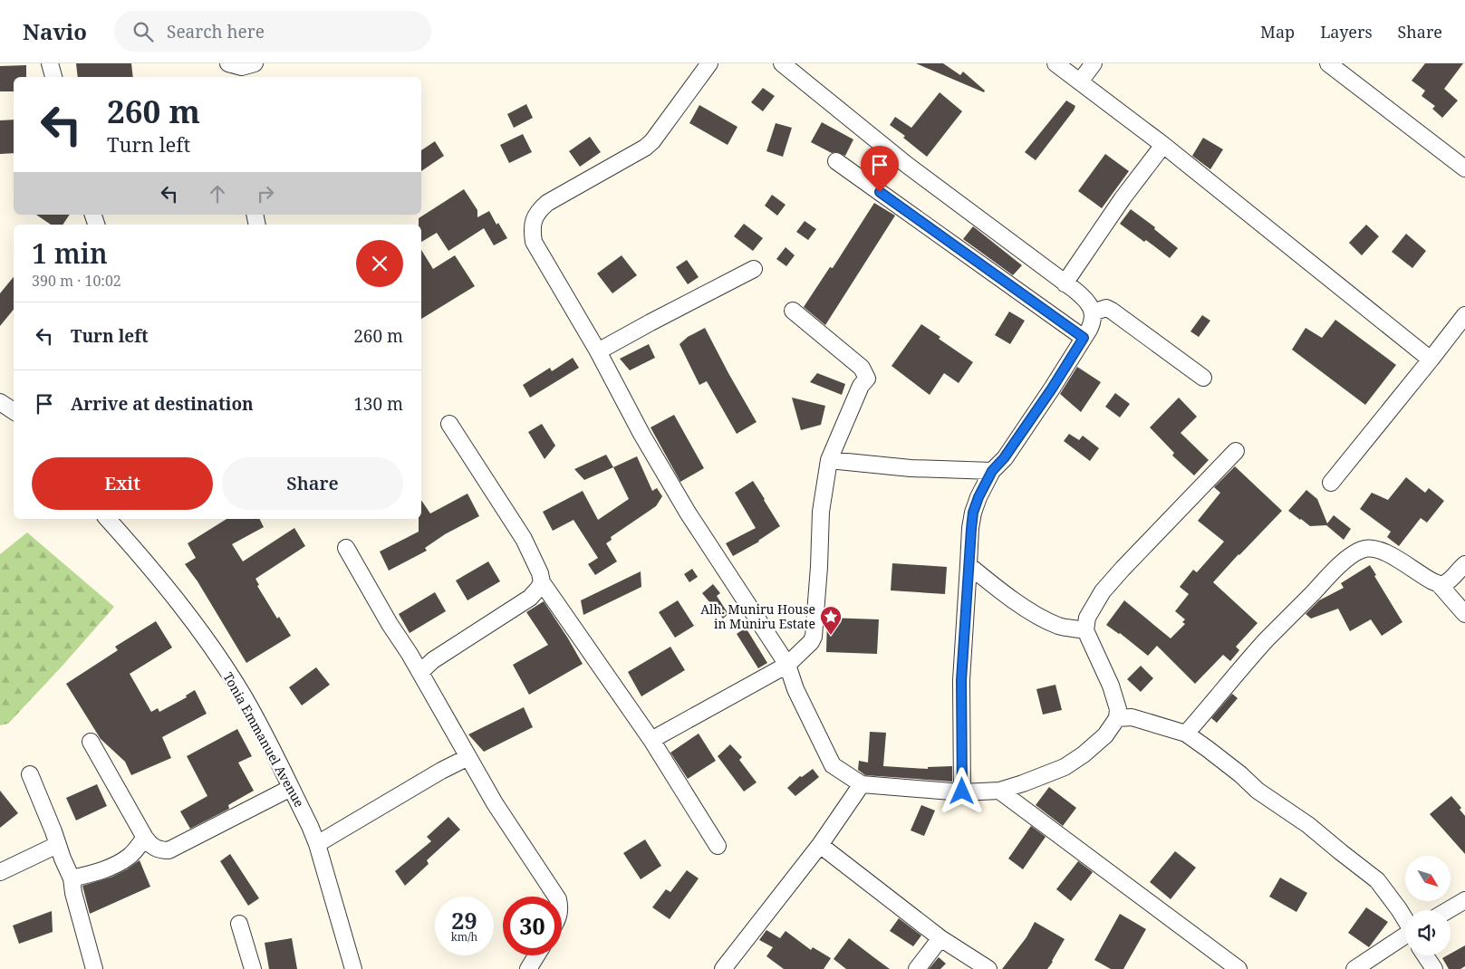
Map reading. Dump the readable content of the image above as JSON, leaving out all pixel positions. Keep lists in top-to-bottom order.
{
  "streets": {
    "street": ["Tonia Emmanuel Avenue"]
  },
  "places": {
    "place": ["Alh. Muniru House in Muniru Estate"]
  },
  "north": "bottom right",
  "page": {
    "header": "Navio",
    "search": "Search here",
    "nav": ["Map", "Layers", "Share"],
    "turn": ["260 m", "Turn left"],
    "heading": ["1 min", "390 m · 10:02"],
    "list": [
      {
        "name": "Turn left",
        "value": "260 m"
      },
      {
        "name": "Arrive at destination",
        "value": "130 m"
      }
    ],
    "buttons": ["Exit", "Share"],
    "speed": "29 km/h",
    "limit": "30"
  }
}
